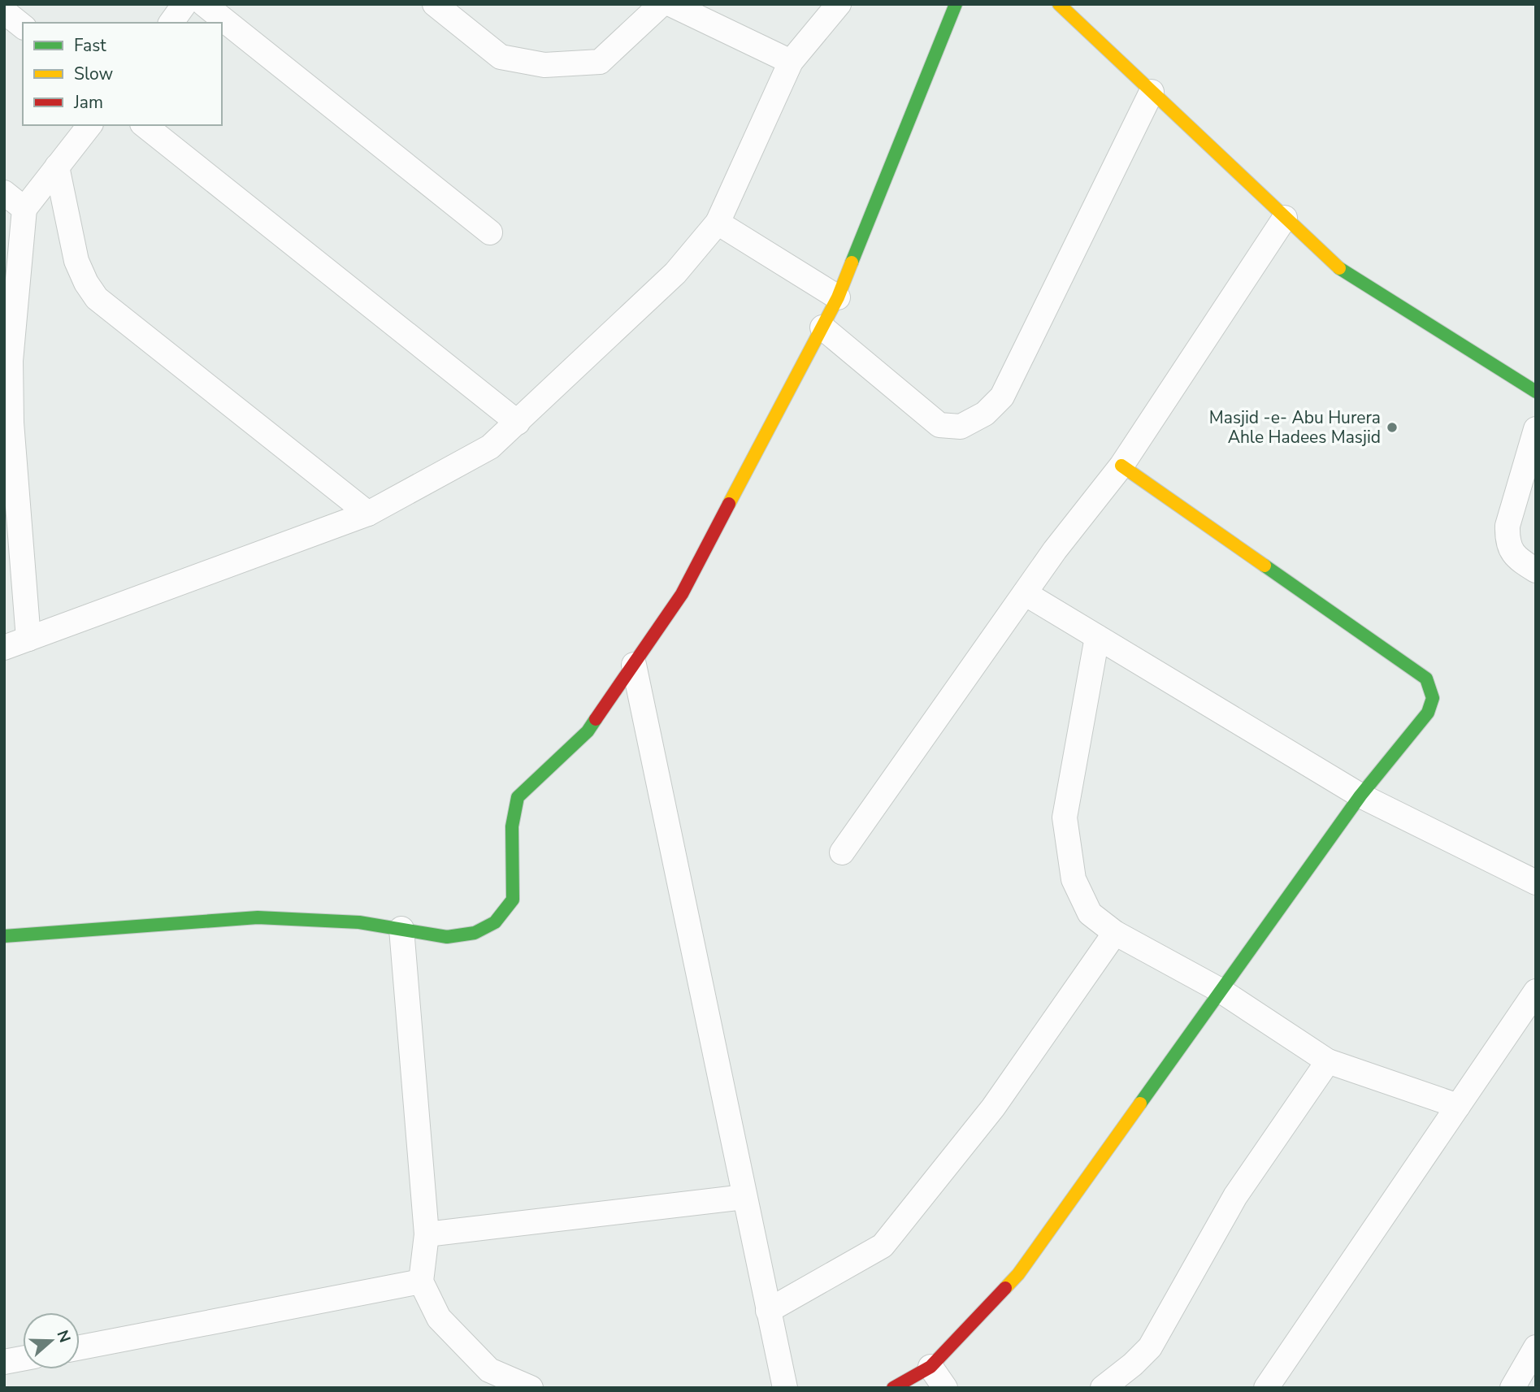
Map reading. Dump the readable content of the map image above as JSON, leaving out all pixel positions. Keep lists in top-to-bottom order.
{
  "places": ["Masjid -e- Abu Hurera Ahle Hadees Masjid"],
  "legend": ["Fast", "Slow", "Jam"],
  "north": "right"
}
